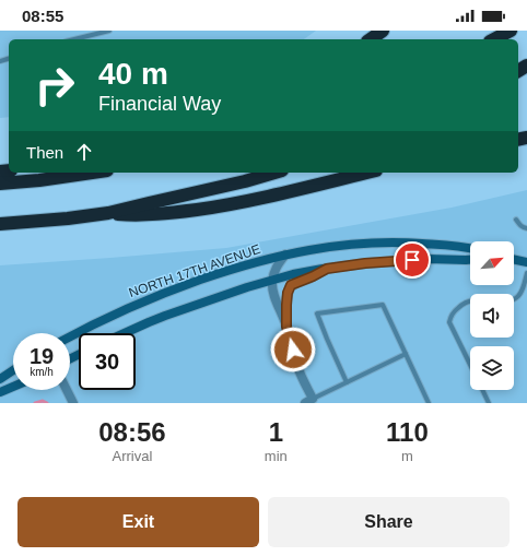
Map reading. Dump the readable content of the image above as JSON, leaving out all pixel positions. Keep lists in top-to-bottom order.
{
  "streets": {
    "main road": ["NORTH 17TH AVENUE"]
  },
  "north": "top right",
  "page": {
    "status": "08:55",
    "turn": ["40 m", "Financial Way"],
    "then": "Then",
    "speed": "19 km/h",
    "limit": "30",
    "eta": [
      "08:56",
      "Arrival",
      "1",
      "min",
      "110",
      "m"
    ],
    "buttons": ["Exit", "Share"]
  }
}
